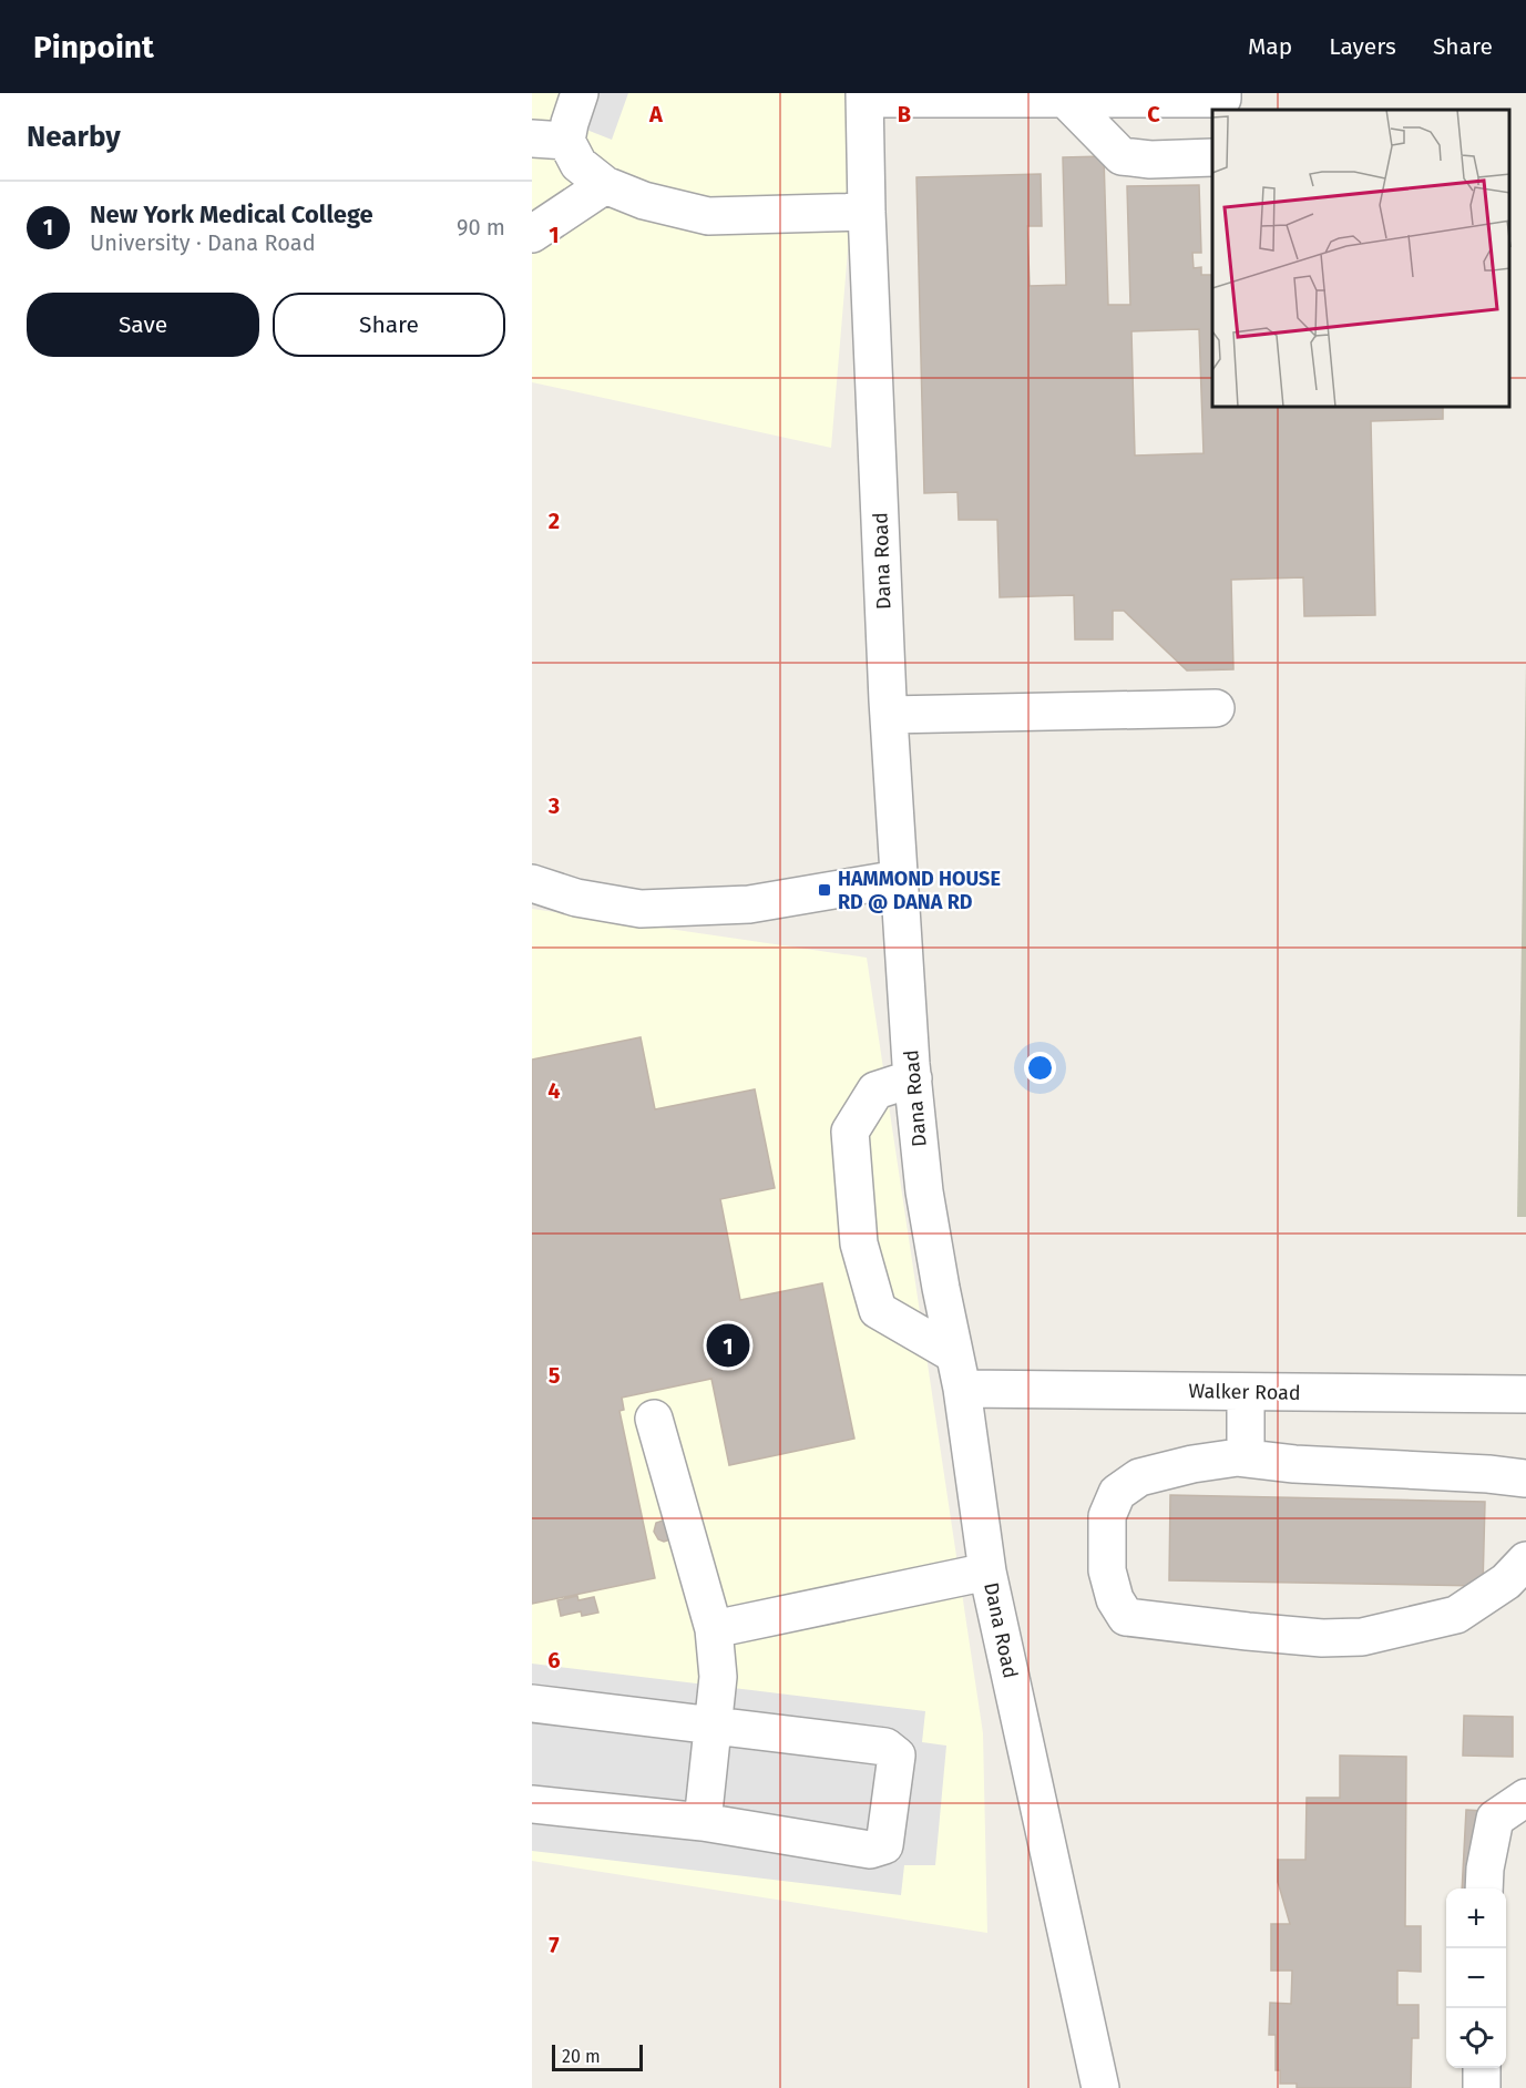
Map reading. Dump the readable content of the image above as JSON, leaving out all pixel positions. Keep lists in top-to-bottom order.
{
  "streets": {
    "street": ["Dana Road", "Walker Road"]
  },
  "crossings": [
    ["Dana Road", "Walker Road"]
  ],
  "places": {
    "transit": ["HAMMOND HOUSE RD @ DANA RD"]
  },
  "scale_bar": "20 m",
  "page": {
    "header": "Pinpoint",
    "nav": ["Map", "Layers", "Share"],
    "heading": "Nearby",
    "list": [
      {
        "mark": "1",
        "name": "New York Medical College",
        "note": "University · Dana Road",
        "value": "90 m"
      }
    ],
    "buttons": ["Save", "Share"],
    "pins": "1",
    "map_buttons": ["+", "−"],
    "scale": "20 m"
  },
  "grid": {
    "columns": ["A", "B", "C"],
    "rows": [
      "1",
      "2",
      "3",
      "4",
      "5",
      "6",
      "7"
    ]
  }
}
